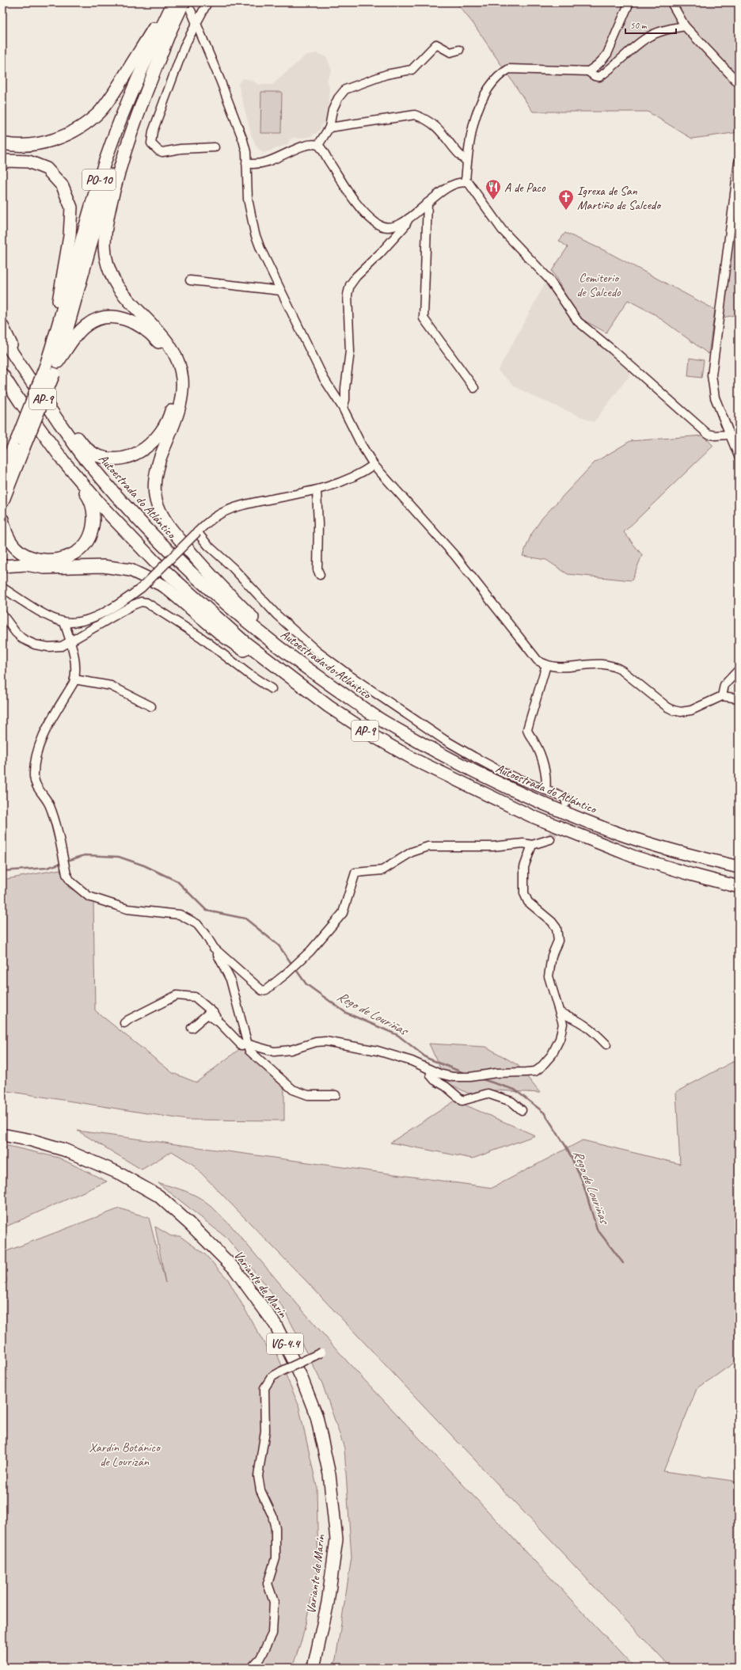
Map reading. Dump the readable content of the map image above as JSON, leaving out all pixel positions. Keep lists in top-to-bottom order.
{
  "streets": {
    "highway": [
      "PO-10",
      "AP-9",
      "Autoestrada do Atlántico",
      "Variante de Marín",
      "VG-4.4"
    ]
  },
  "water": ["Rego de Louriñas"],
  "parks": ["Cemiterio de Salcedo", "Xardín Botánico de Lourizán"],
  "places": {
    "restaurant": ["A de Paco"],
    "church": ["Igrexa de San Martiño de Salcedo"]
  },
  "scale_bar": "50 m"
}
